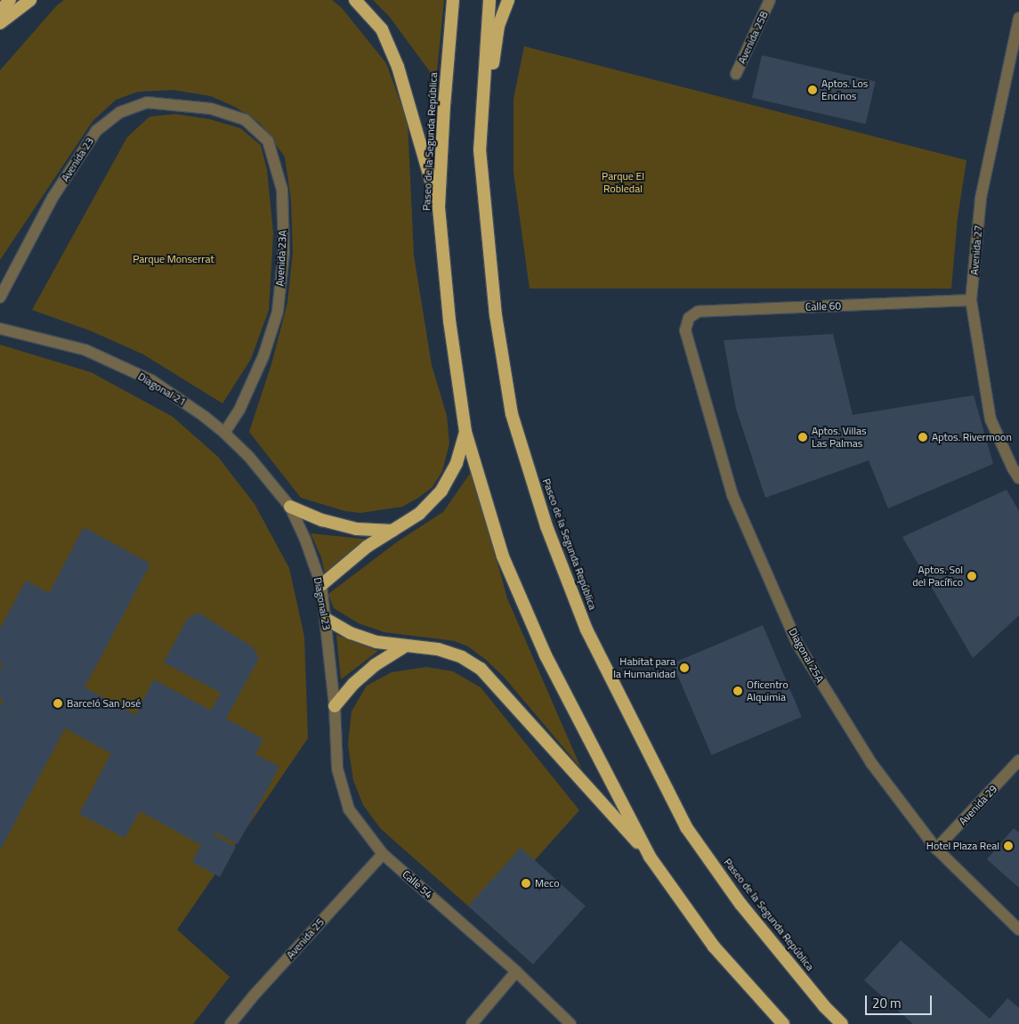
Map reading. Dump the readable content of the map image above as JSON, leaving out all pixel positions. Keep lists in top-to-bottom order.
{
  "streets": {
    "highway": ["Paseo de la Segunda República"],
    "street": [
      "Avenida 25B",
      "Avenida 23",
      "Avenida 27",
      "Avenida 23A",
      "Calle 60",
      "Diagonal 21",
      "Diagonal 23",
      "Diagonal 25A",
      "Avenida 29",
      "Calle 54",
      "Avenida 25"
    ]
  },
  "crossings": [
    ["Avenida 23", "Avenida 23A"],
    ["Avenida 27", "Calle 60"],
    ["Avenida 23A", "Diagonal 21"],
    ["Calle 60", "Diagonal 25A"],
    ["Diagonal 21", "Diagonal 23"],
    ["Diagonal 23", "Calle 54"],
    ["Diagonal 25A", "Avenida 29"],
    ["Calle 54", "Avenida 25"]
  ],
  "parks": ["Parque El Robledal", "Parque Monserrat"],
  "places": [
    "Aptos. Los Encinos",
    "Aptos. Villas Las Palmas",
    "Aptos. Rivermoon",
    "Aptos. Sol del Pacífico",
    "Habitat para la Humanidad",
    "Oficentro Alquimia",
    "Barceló San José",
    "Hotel Plaza Real",
    "Meco"
  ],
  "scale_bar": "20 m"
}
